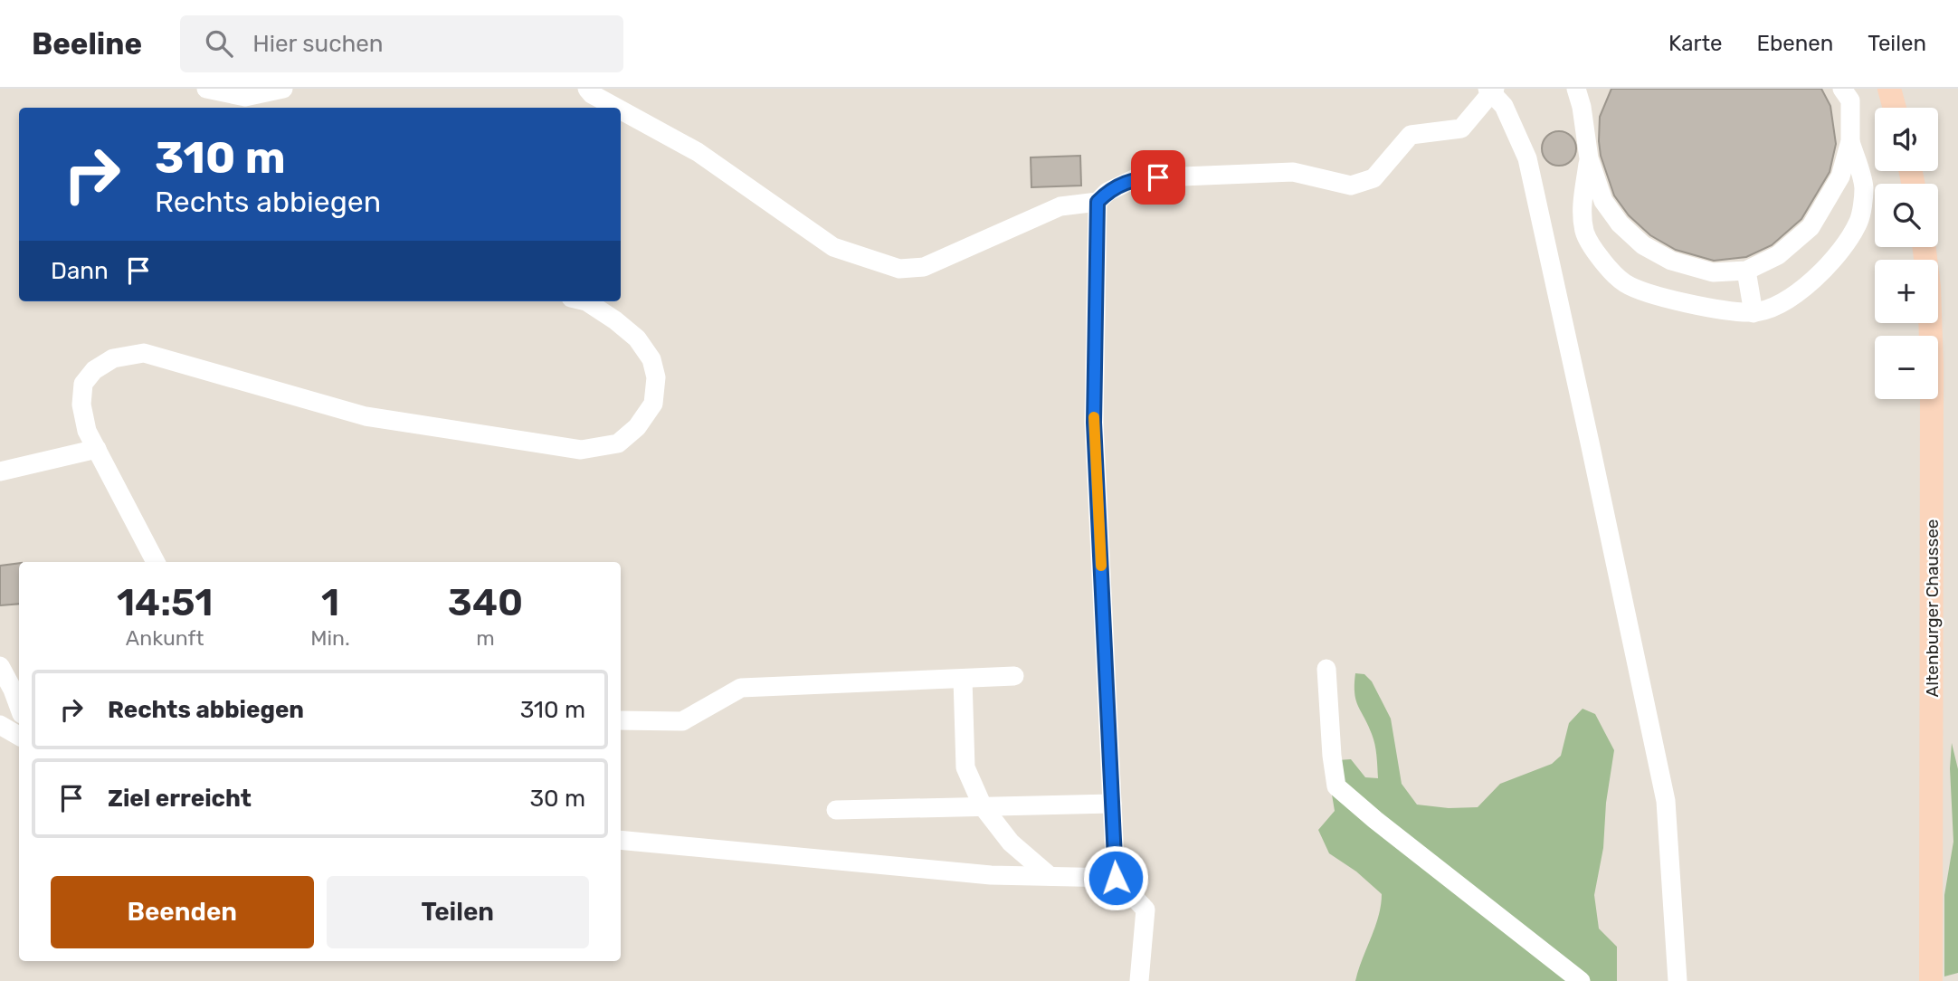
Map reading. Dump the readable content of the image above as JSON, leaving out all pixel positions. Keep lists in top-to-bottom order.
{
  "streets": {
    "main road": ["Altenburger Chaussee"]
  },
  "page": {
    "header": "Beeline",
    "search": "Hier suchen",
    "nav": ["Karte", "Ebenen", "Teilen"],
    "map_buttons": ["+", "−"],
    "turn": ["310 m", "Rechts abbiegen"],
    "then": "Dann",
    "eta": [
      "14:51",
      "Ankunft",
      "1",
      "Min.",
      "340",
      "m"
    ],
    "list": [
      {
        "name": "Rechts abbiegen",
        "value": "310 m"
      },
      {
        "name": "Ziel erreicht",
        "value": "30 m"
      }
    ],
    "buttons": ["Beenden", "Teilen"]
  }
}
